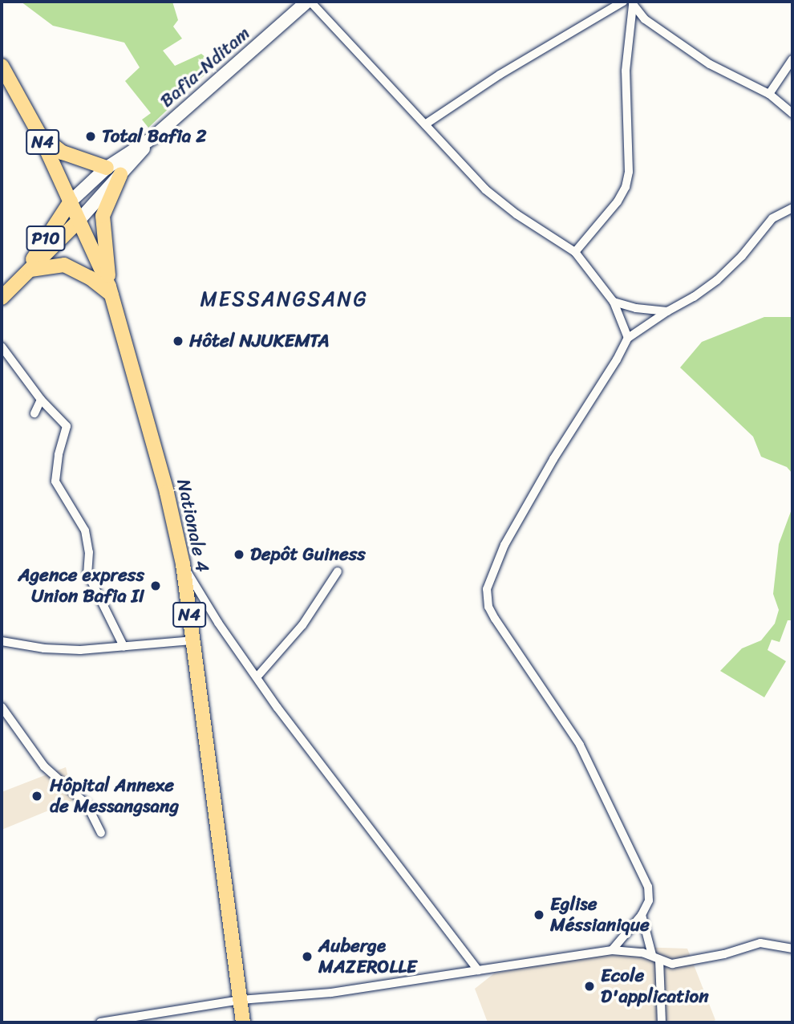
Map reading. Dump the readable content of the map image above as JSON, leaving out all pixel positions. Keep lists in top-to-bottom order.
{
  "streets": {
    "main road": [
      "Bafia-Nditam",
      "N4",
      "P10",
      "Nationale 4"
    ]
  },
  "crossings": [
    ["P10", "Nationale 4"]
  ],
  "districts": ["MESSANGSANG"],
  "places": [
    "Total Bafia 2",
    "Hôtel NJUKEMTA",
    "Depôt Guiness",
    "Agence express Union Bafia II",
    "Hôpital Annexe de Messangsang",
    "Eglise Méssianique",
    "Auberge MAZEROLLE",
    "Ecole D'application"
  ]
}
